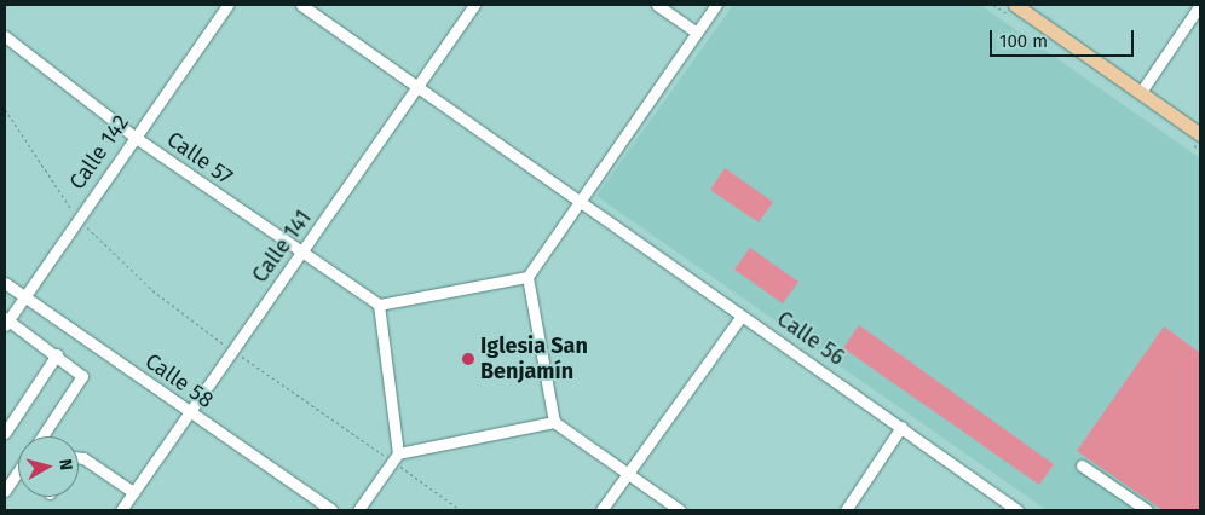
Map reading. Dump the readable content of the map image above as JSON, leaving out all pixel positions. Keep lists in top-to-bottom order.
{
  "streets": {
    "street": [
      "Calle 142",
      "Calle 57",
      "Calle 141",
      "Calle 56",
      "Calle 58"
    ]
  },
  "crossings": [
    ["Calle 142", "Calle 57"],
    ["Calle 142", "Calle 58"],
    ["Calle 57", "Calle 141"],
    ["Calle 141", "Calle 56"],
    ["Calle 141", "Calle 58"]
  ],
  "places": ["Iglesia San Benjamín"],
  "scale_bar": "100 m",
  "north": "right"
}
